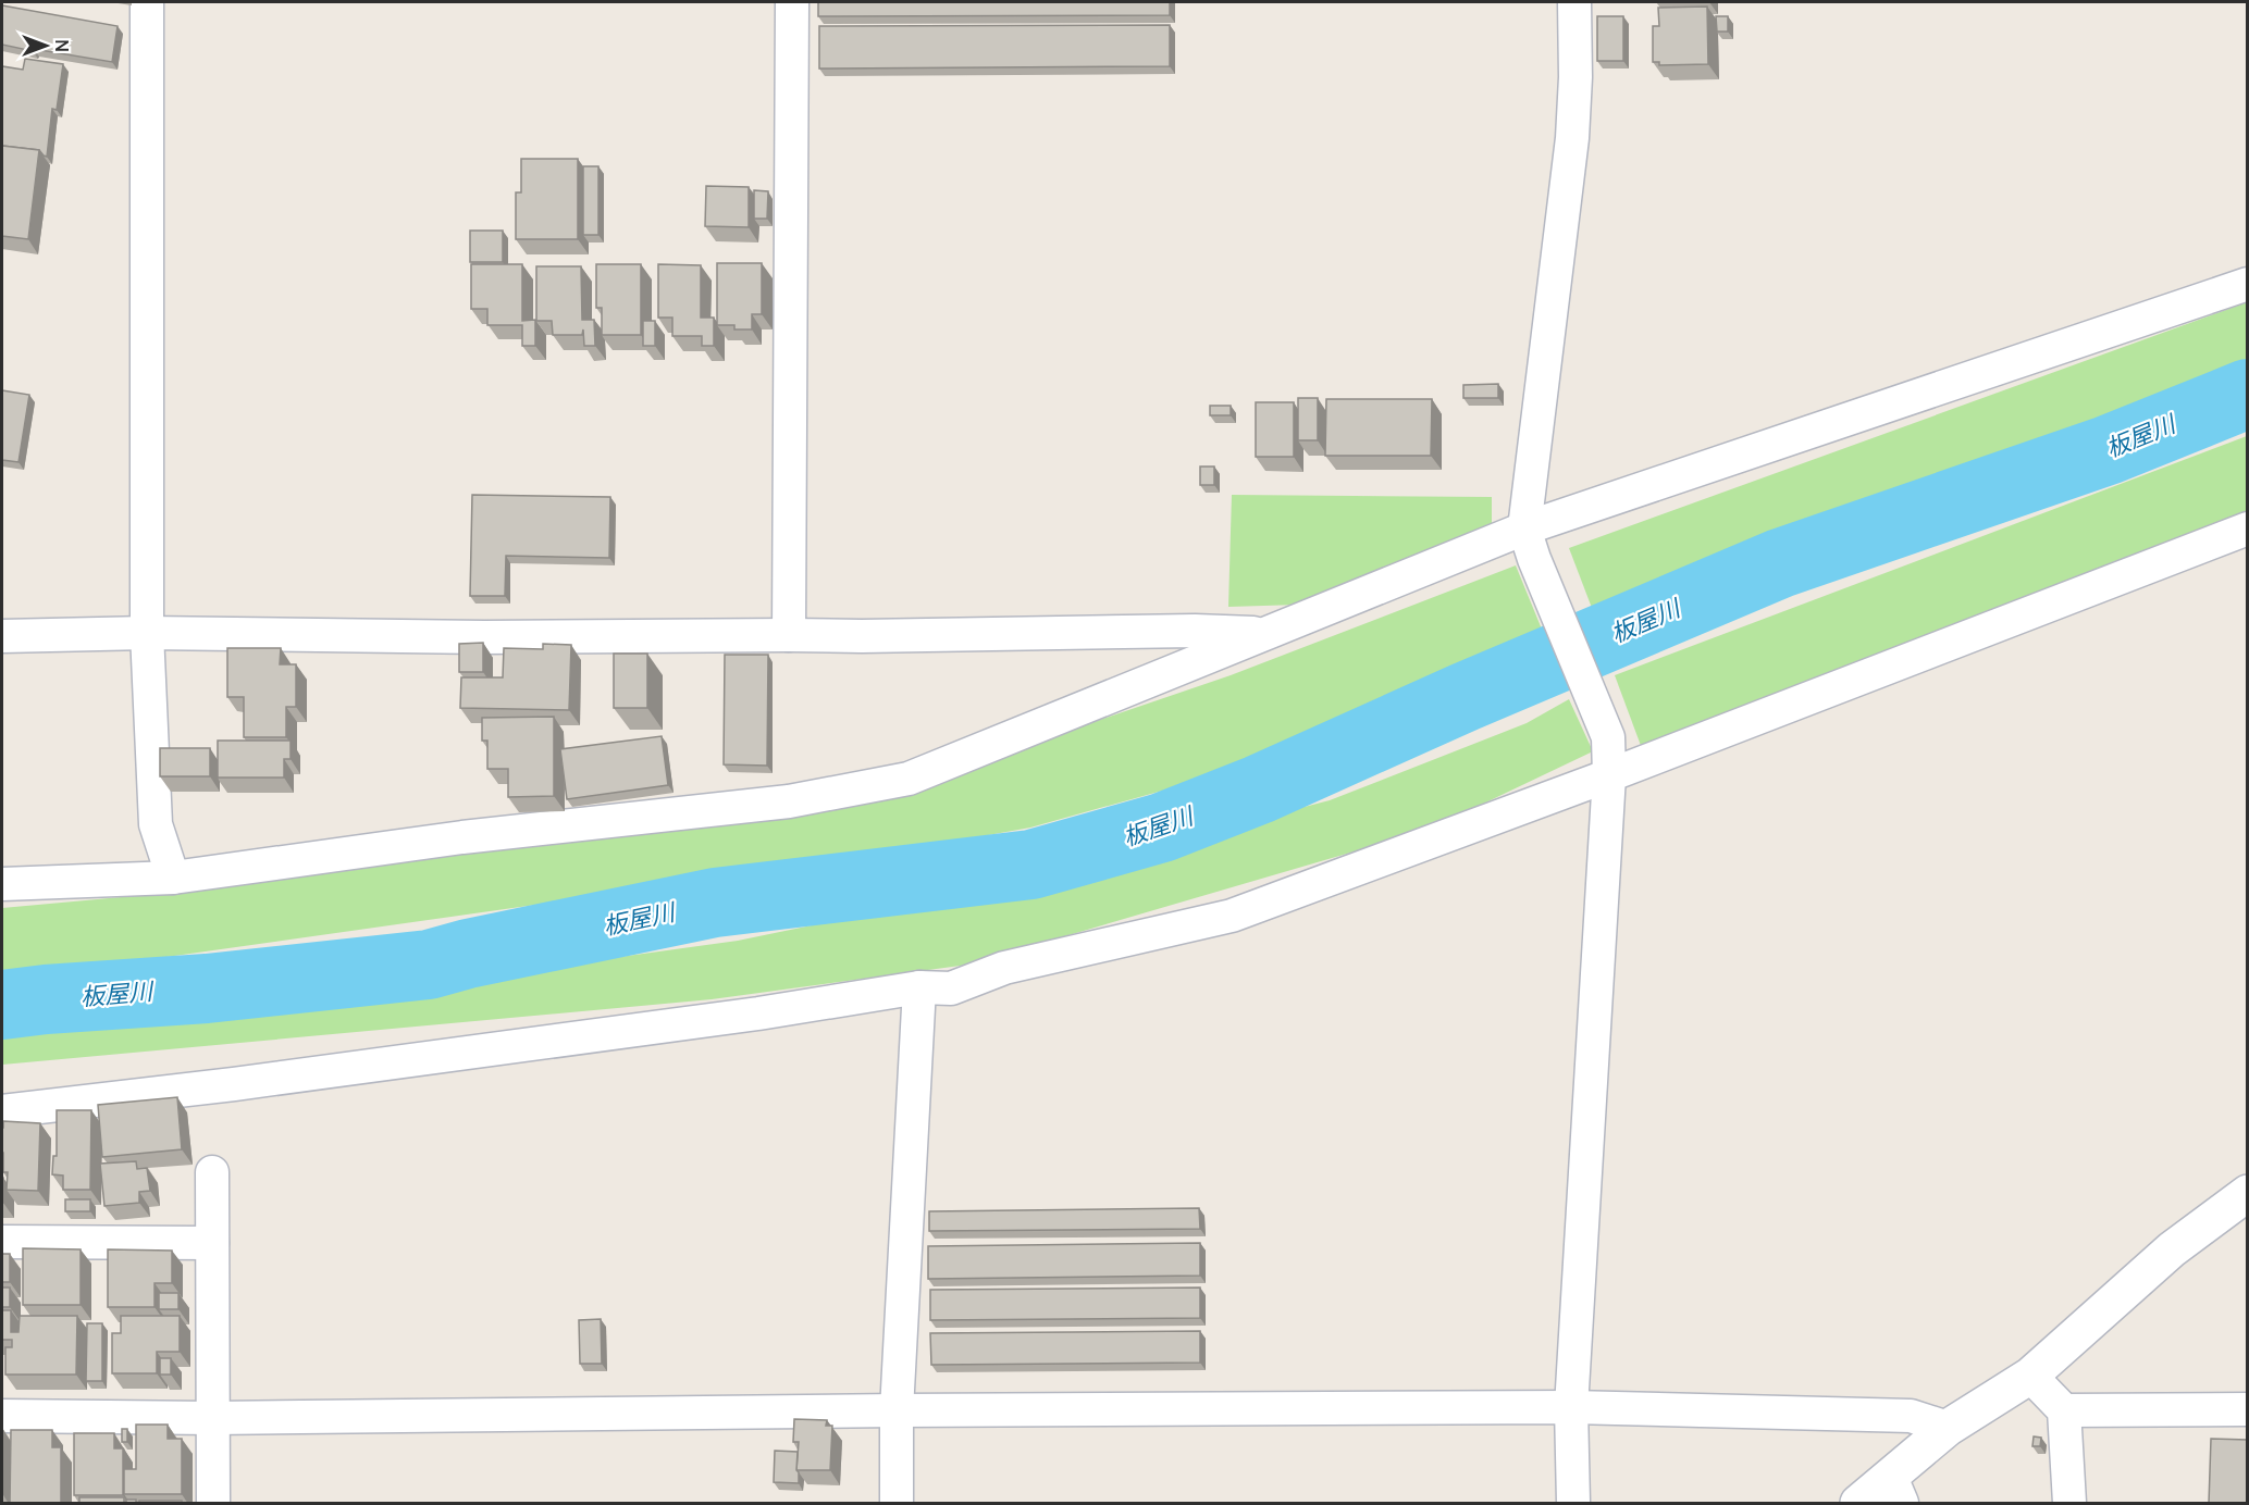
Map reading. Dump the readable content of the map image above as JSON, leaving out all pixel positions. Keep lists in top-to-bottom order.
{
  "water": ["板屋川"],
  "north": "right"
}
